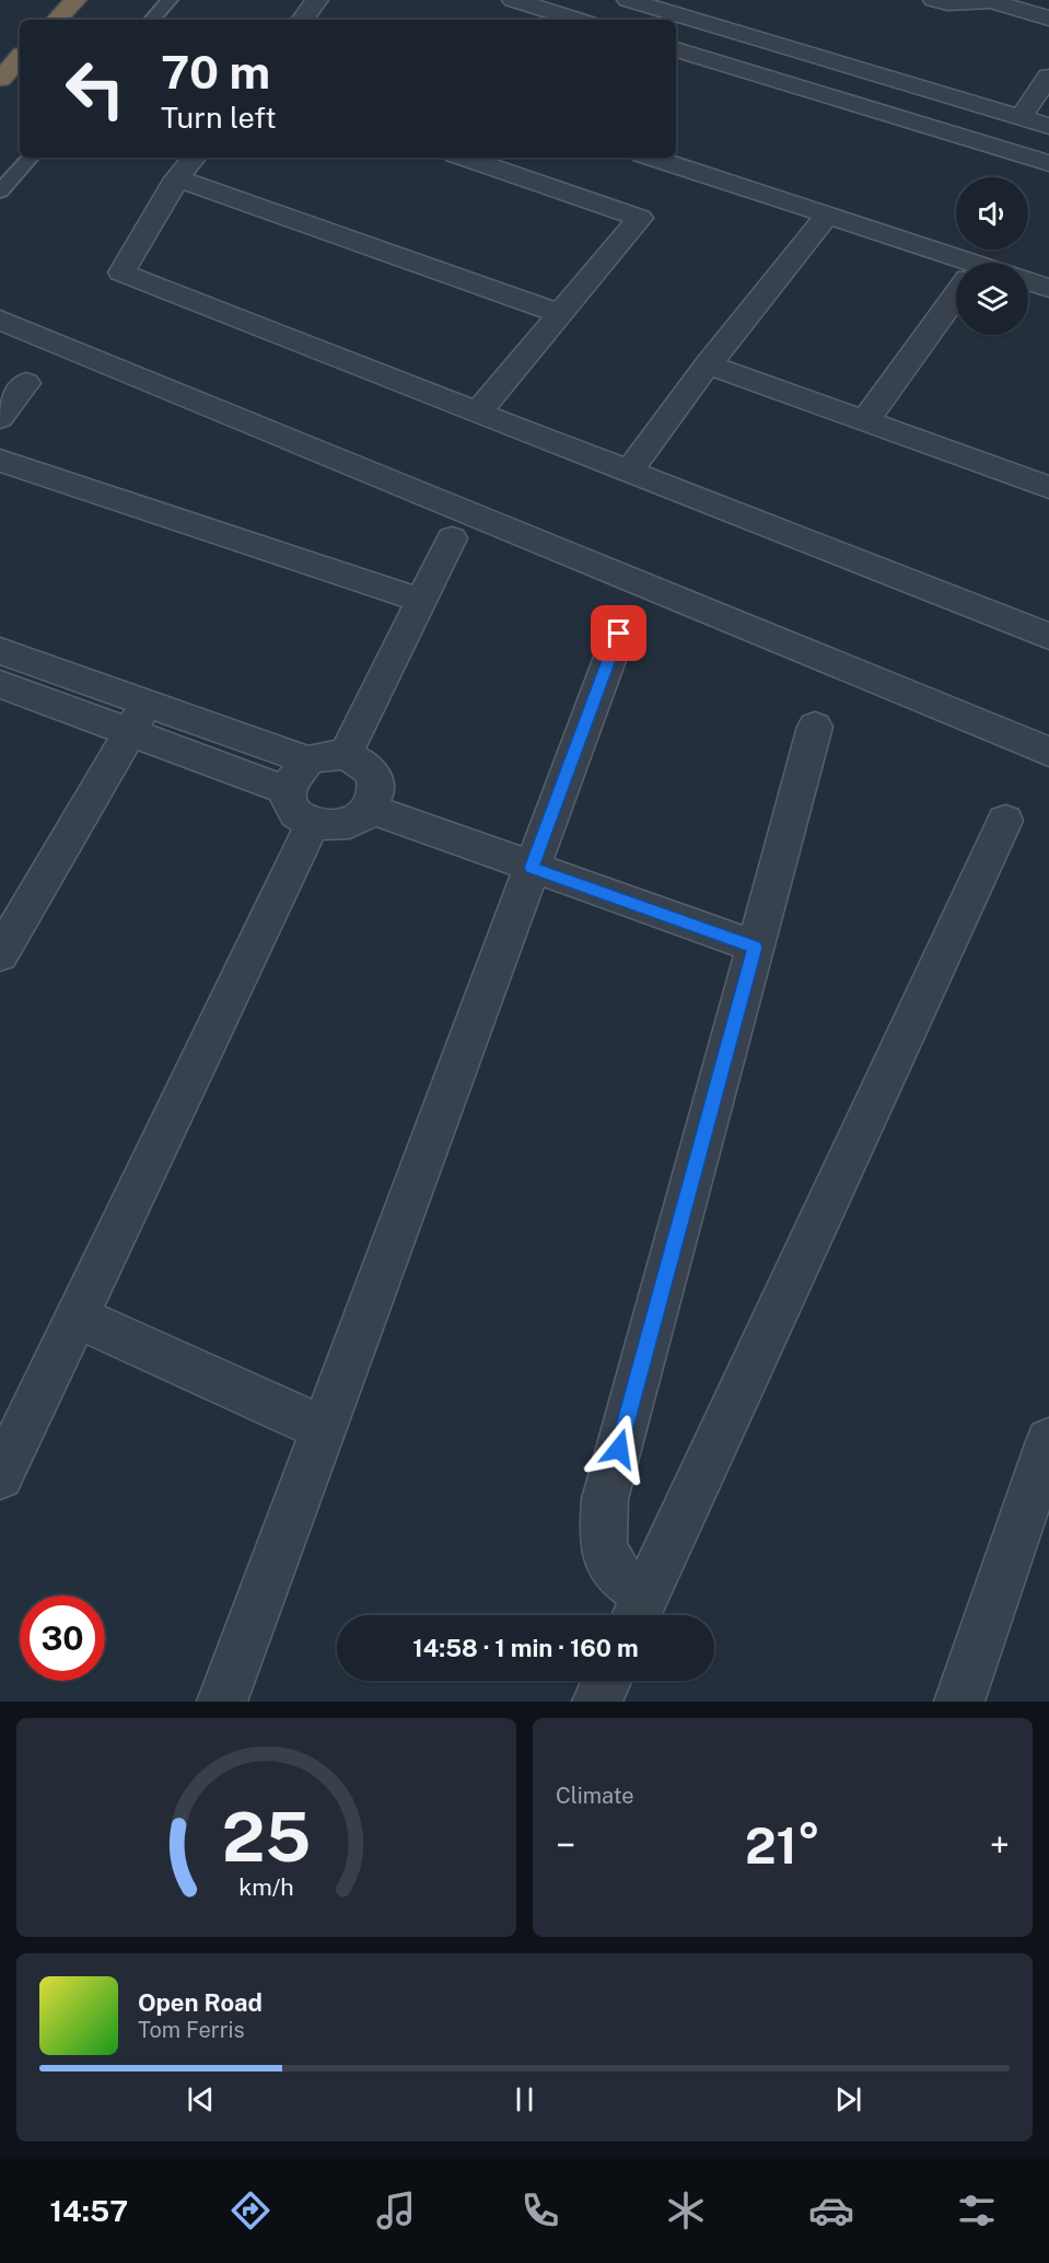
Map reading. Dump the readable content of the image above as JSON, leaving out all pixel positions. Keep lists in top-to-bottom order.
{
  "page": {
    "turn": ["70 m", "Turn left"],
    "limit": "30",
    "trip": "14:58 · 1 min · 160 m",
    "tile": "Climate",
    "heat": ["−", "21°", "+"],
    "song": ["Open Road", "Tom Ferris"],
    "tabs": "14:57",
    "gauge": ["25", "km/h"]
  }
}
